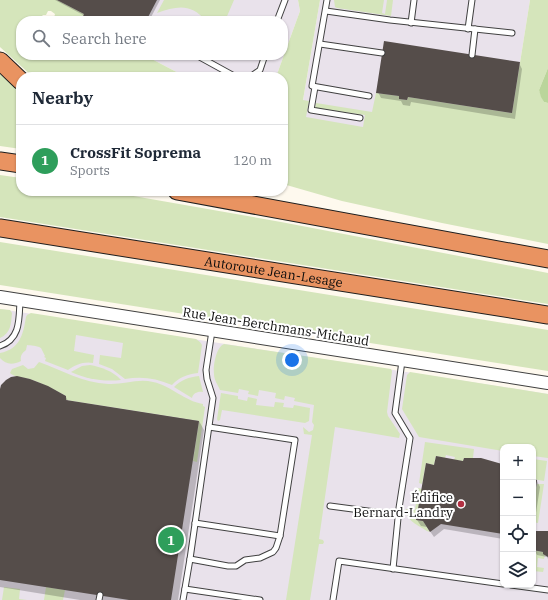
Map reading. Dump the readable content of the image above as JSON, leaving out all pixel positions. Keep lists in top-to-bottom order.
{
  "streets": {
    "highway": ["Autoroute Jean-Lesage"],
    "street": ["Rue Jean-Berchmans-Michaud"]
  },
  "places": ["Édifice Bernard-Landry"],
  "page": {
    "search": "Search here",
    "heading": "Nearby",
    "list": [
      {
        "mark": "1",
        "name": "CrossFit Soprema",
        "note": "Sports",
        "value": "120 m"
      }
    ],
    "map_buttons": ["+", "−"],
    "pins": "1"
  }
}
